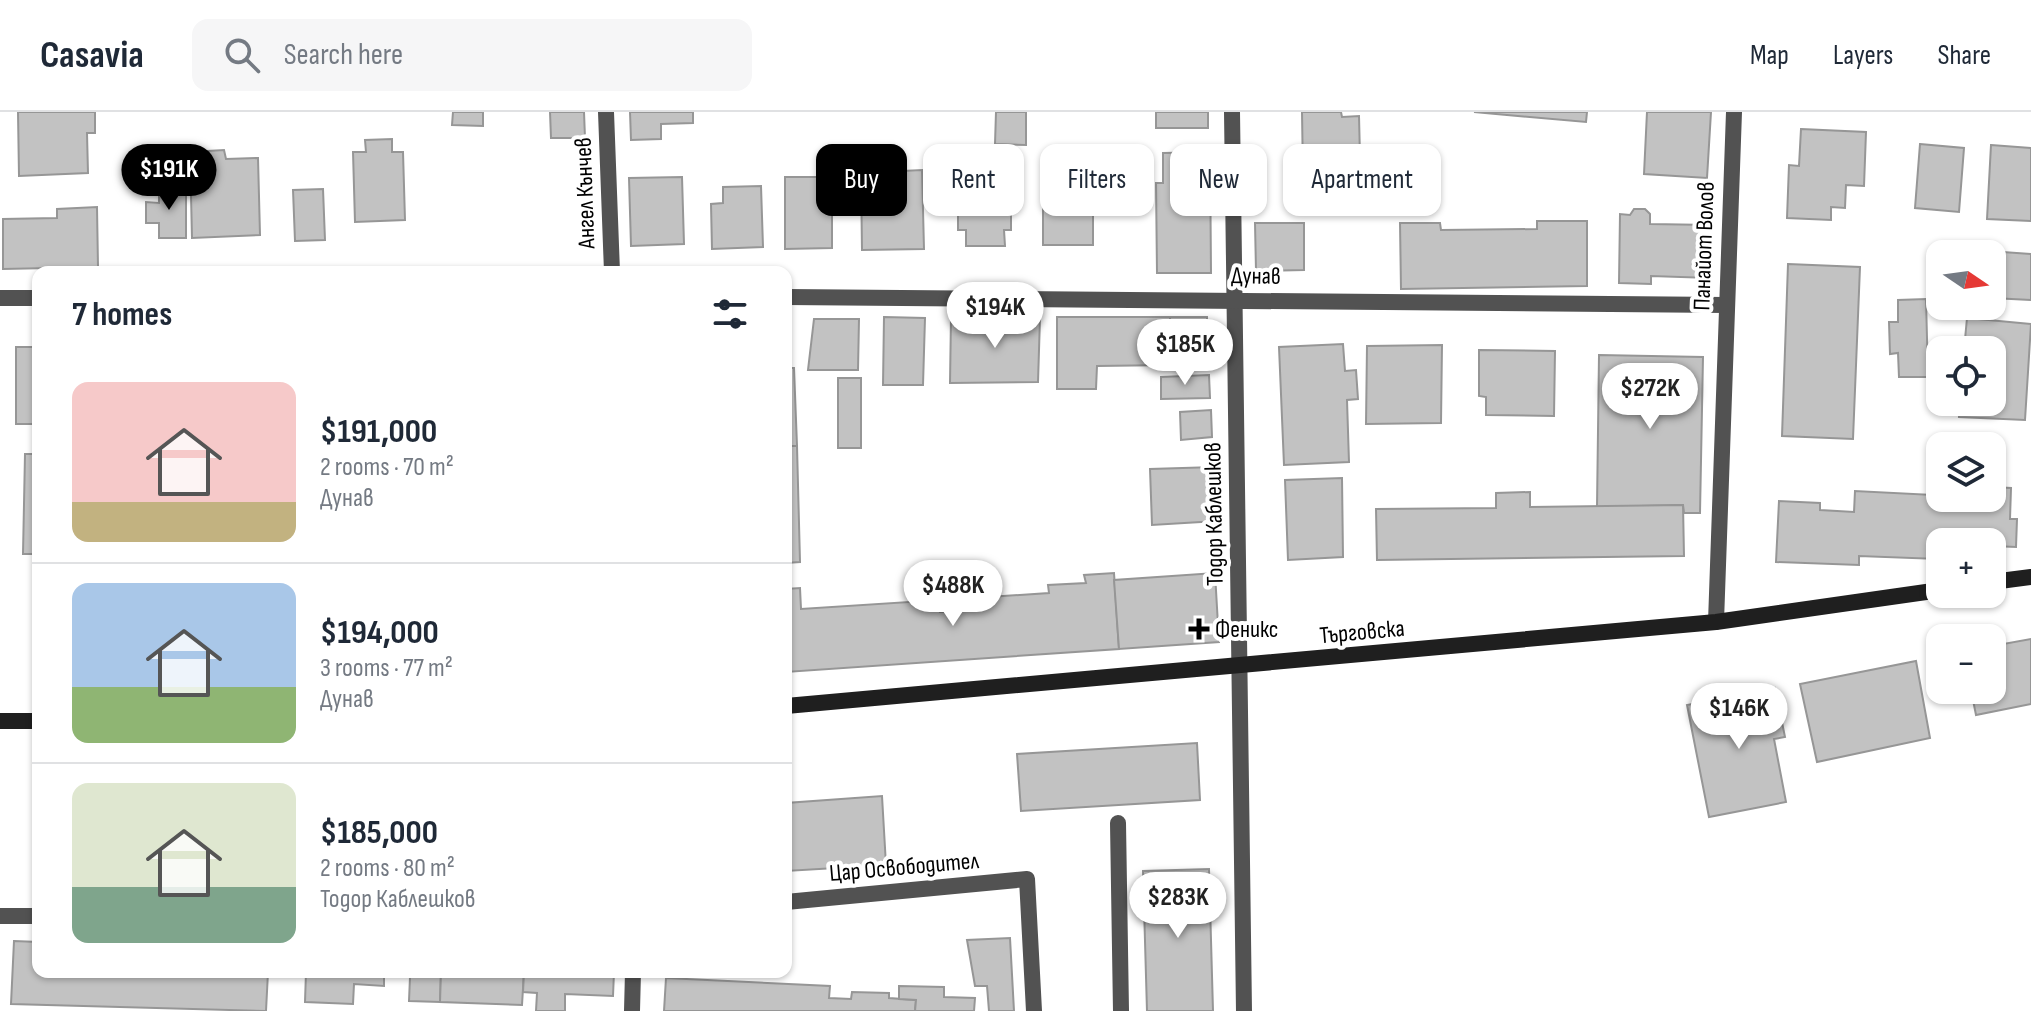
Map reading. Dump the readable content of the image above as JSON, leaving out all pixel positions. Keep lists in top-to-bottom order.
{
  "streets": {
    "street": [
      "Ангел Кънчев",
      "Панайот Волов",
      "Дунав",
      "Тодор Каблешков",
      "Търговска",
      "Цар Освободител"
    ]
  },
  "crossings": [
    ["Панайот Волов", "Дунав"],
    ["Панайот Волов", "Търговска"],
    ["Дунав", "Тодор Каблешков"],
    ["Тодор Каблешков", "Търговска"]
  ],
  "places": {
    "health": ["Феникс"]
  },
  "north": "right",
  "page": {
    "header": "Casavia",
    "search": "Search here",
    "nav": ["Map", "Layers", "Share"],
    "price": [
      "$191K",
      "$194K",
      "$185K",
      "$272K",
      "$488K",
      "$146K",
      "$283K"
    ],
    "chip": [
      "Buy",
      "Rent",
      "Filters",
      "New",
      "Apartment"
    ],
    "map_buttons": ["+", "−"],
    "heading": "7 homes",
    "list": [
      {
        "name": "$191,000",
        "note": "2 rooms · 70 m² · Дунав"
      },
      {
        "name": "$194,000",
        "note": "3 rooms · 77 m² · Дунав"
      },
      {
        "name": "$185,000",
        "note": "2 rooms · 80 m² · Тодор Каблешков"
      }
    ]
  }
}
